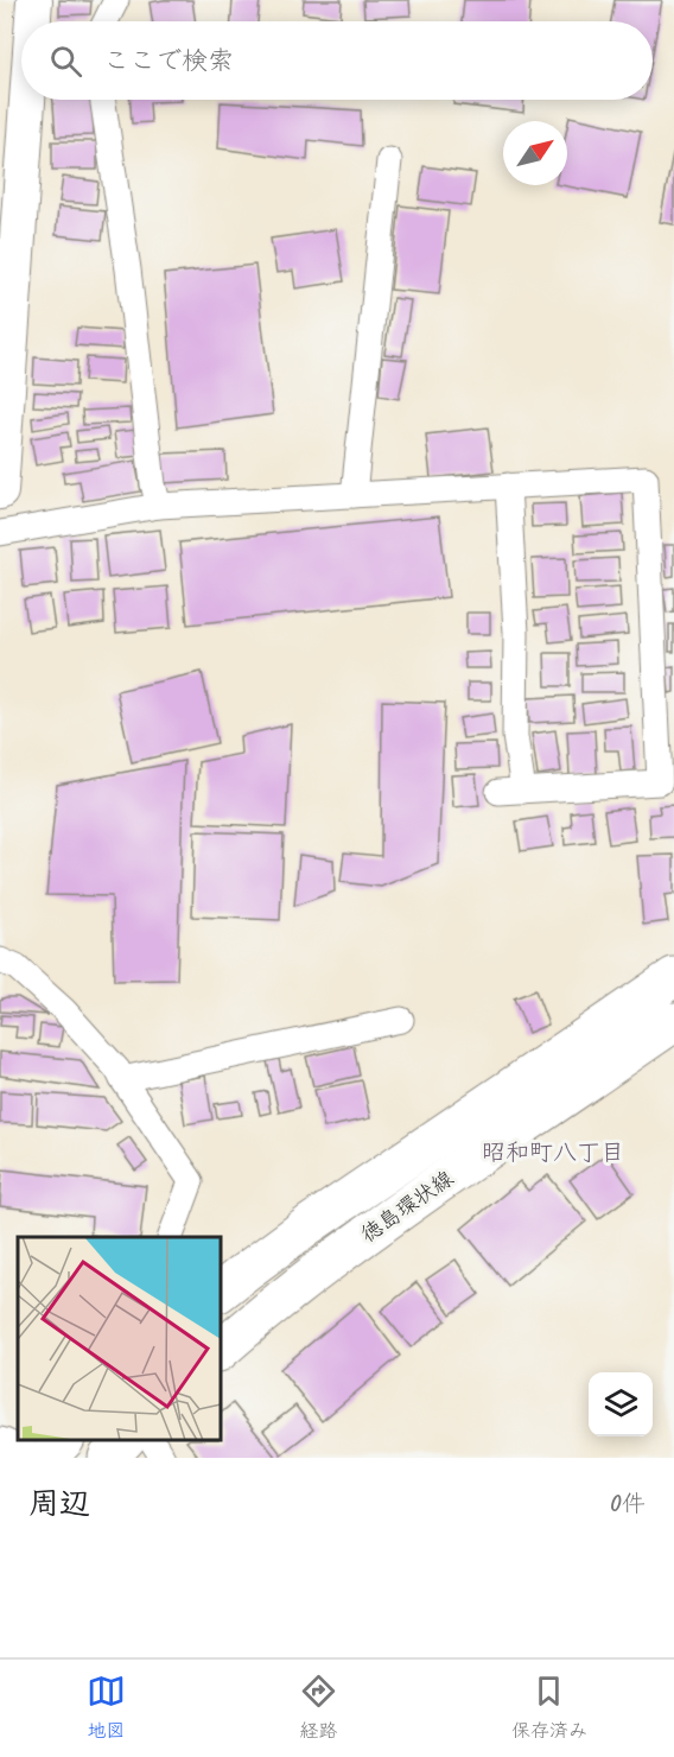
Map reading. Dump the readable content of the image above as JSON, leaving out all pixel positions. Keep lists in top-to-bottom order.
{
  "streets": {
    "main road": ["徳島環状線"]
  },
  "districts": ["昭和町八丁目"],
  "north": "top right",
  "page": {
    "search": "ここで検索",
    "heading": ["周辺", "0件"],
    "nav": ["地図", "経路", "保存済み"]
  }
}
